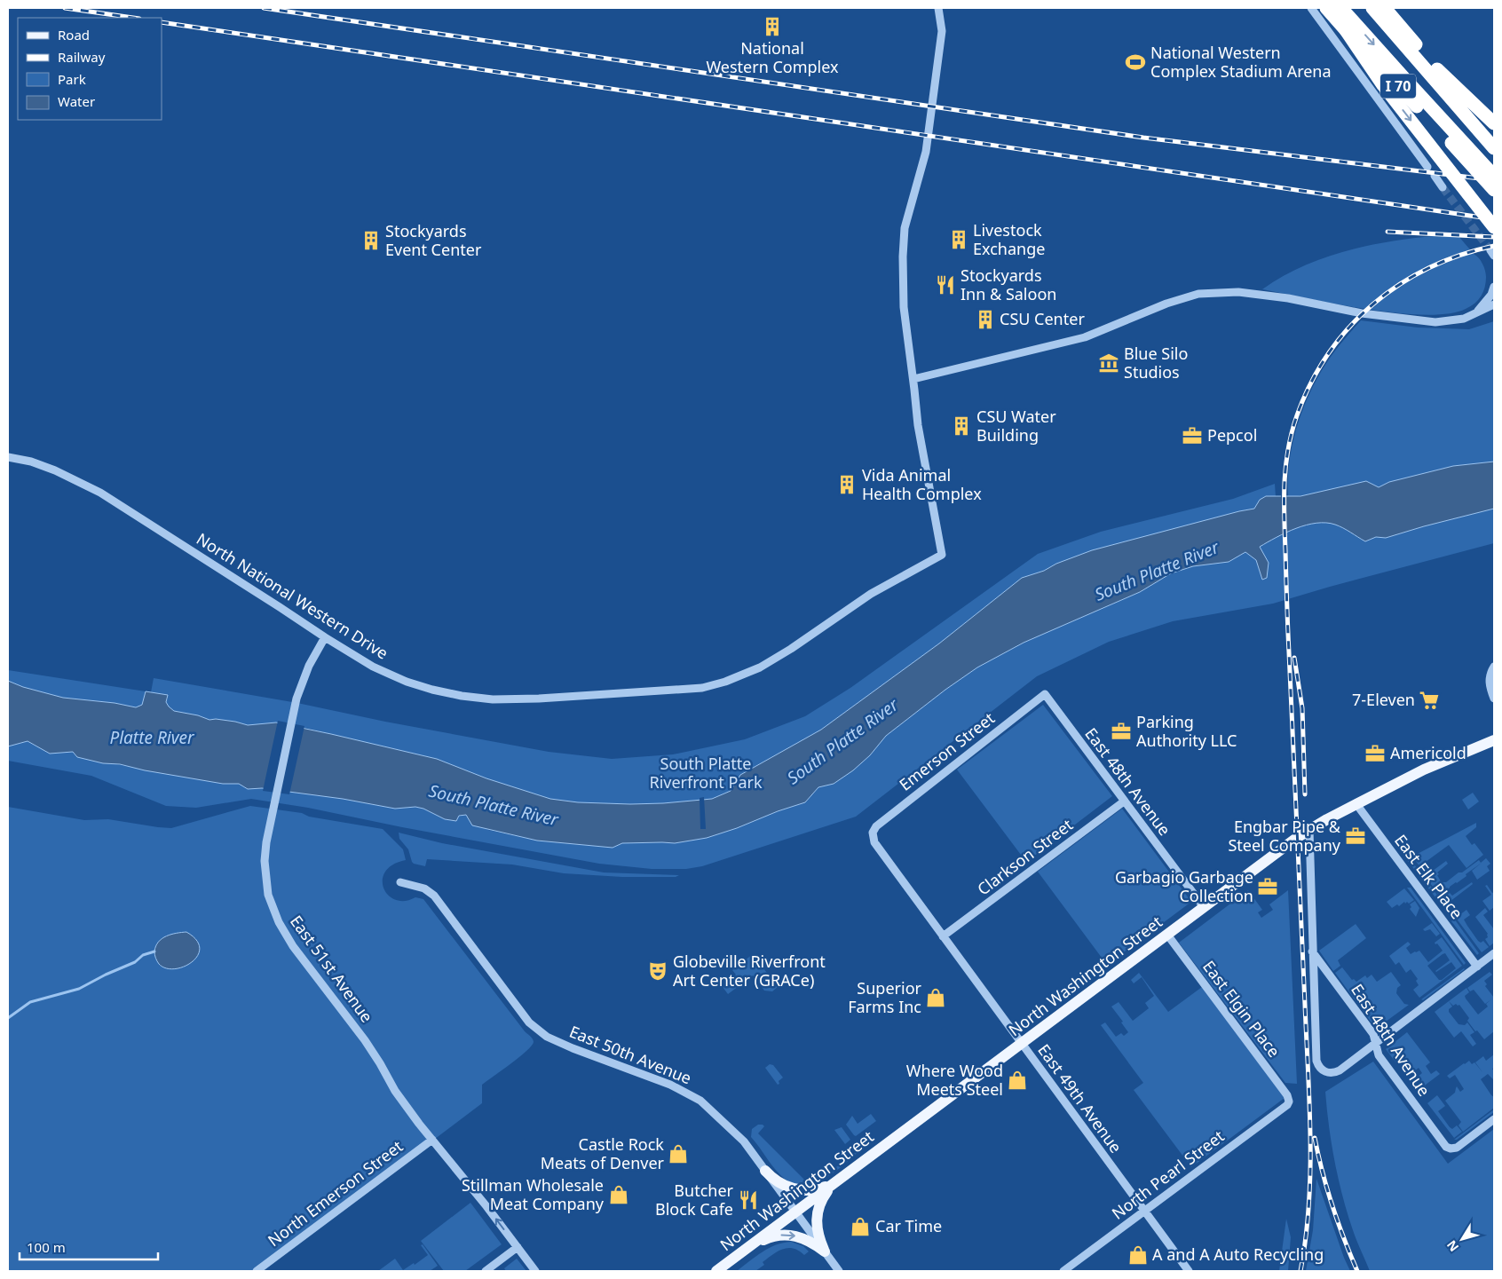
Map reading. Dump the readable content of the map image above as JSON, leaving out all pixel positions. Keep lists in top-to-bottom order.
{
  "streets": {
    "highway": ["I 70"],
    "main road": ["North Washington Street"],
    "street": [
      "North National Western Drive",
      "Emerson Street",
      "East 48th Avenue",
      "Clarkson Street",
      "East Elk Place",
      "East 51st Avenue",
      "East Elgin Place",
      "East 50th Avenue",
      "East 49th Avenue",
      "North Pearl Street",
      "North Emerson Street"
    ]
  },
  "crossings": [
    ["North National Western Drive", "East 51st Avenue"],
    ["Emerson Street", "East 48th Avenue"],
    ["Emerson Street", "East 49th Avenue"],
    ["East 48th Avenue", "Clarkson Street"],
    ["East 48th Avenue", "North Washington Street"],
    ["Clarkson Street", "East 49th Avenue"],
    ["East Elk Place", "North Washington Street"],
    ["East 51st Avenue", "North Emerson Street"],
    ["North Washington Street", "East Elgin Place"],
    ["North Washington Street", "East 50th Avenue"],
    ["North Washington Street", "East 49th Avenue"],
    ["East Elgin Place", "North Pearl Street"],
    ["East 49th Avenue", "North Pearl Street"]
  ],
  "water": ["South Platte River", "Platte River"],
  "parks": ["South Platte Riverfront Park"],
  "places": {
    "building": [
      "National Western Complex",
      "Livestock Exchange",
      "Stockyards Event Center",
      "CSU Center",
      "CSU Water Building",
      "Vida Animal Health Complex"
    ],
    "sports": ["National Western Complex Stadium Arena"],
    "restaurant": ["Stockyards Inn & Saloon", "Butcher Block Cafe"],
    "museum": ["Blue Silo Studios"],
    "office": [
      "Pepcol",
      "Parking Authority LLC",
      "Americold",
      "Engbar Pipe & Steel Company",
      "Garbagio Garbage Collection"
    ],
    "supermarket": ["7-Eleven"],
    "theatre": ["Globeville Riverfront Art Center (GRACe)"],
    "shop": [
      "Superior Farms Inc",
      "Where Wood Meets Steel",
      "Castle Rock Meats of Denver",
      "Stillman Wholesale Meat Company",
      "Car Time",
      "A and A Auto Recycling"
    ]
  },
  "legend": [
    "Road",
    "Railway",
    "Park",
    "Water"
  ],
  "scale_bar": "100 m",
  "north": "bottom left"
}
